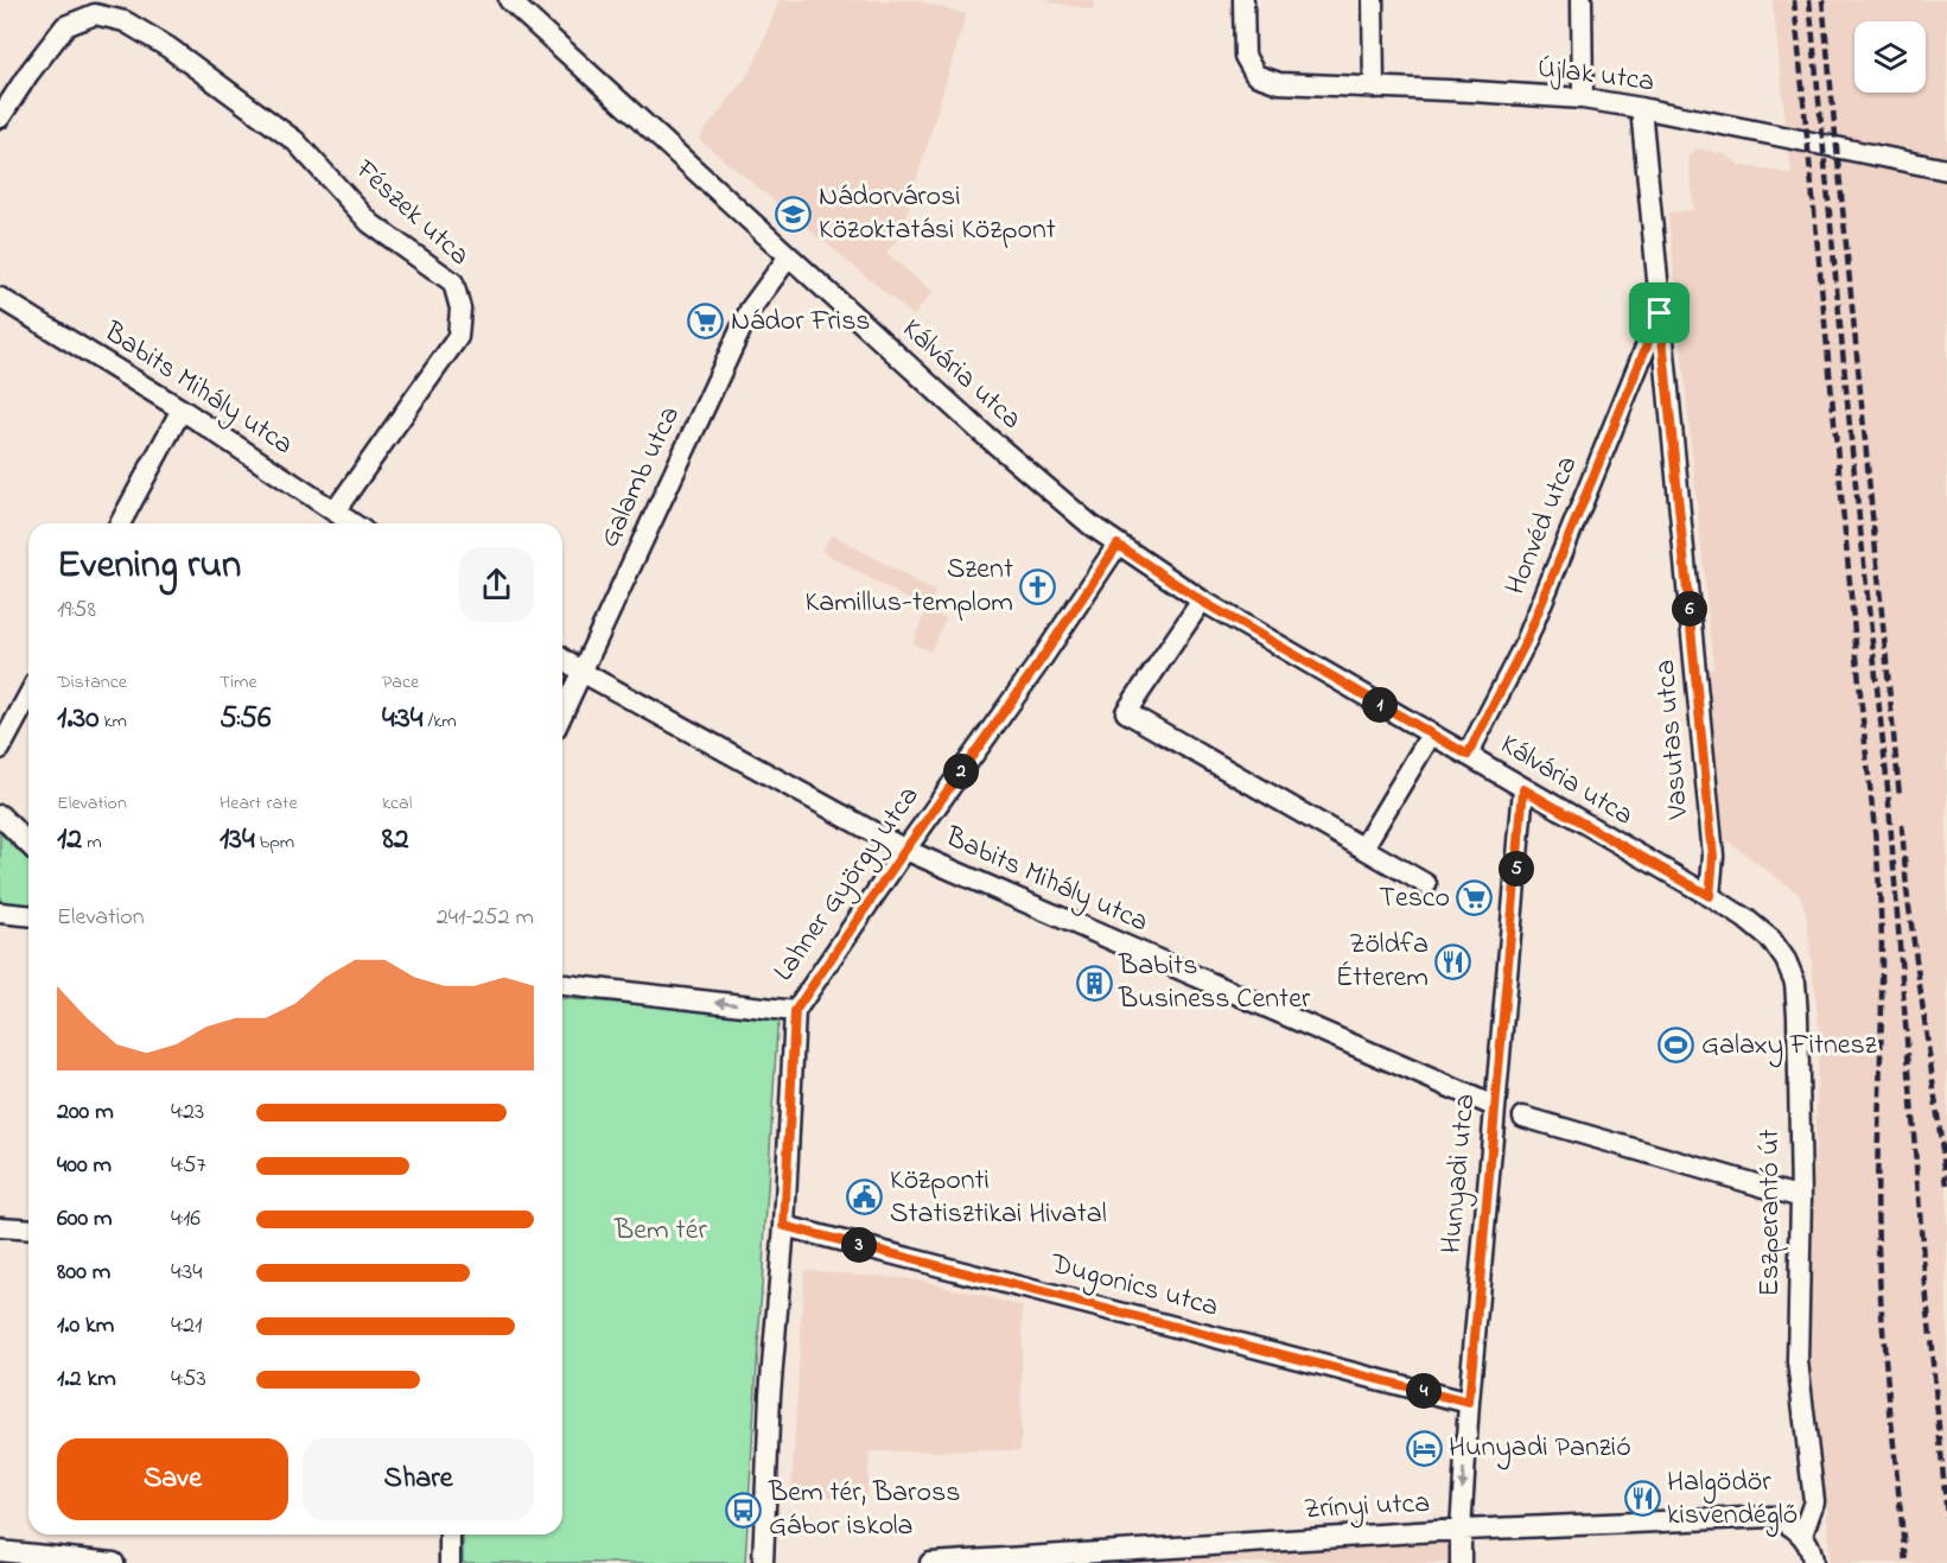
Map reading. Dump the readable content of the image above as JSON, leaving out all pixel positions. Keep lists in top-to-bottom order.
{
  "streets": {
    "street": [
      "Újlak utca",
      "Fészek utca",
      "Kálvária utca",
      "Babits Mihály utca",
      "Galamb utca",
      "Honvéd utca",
      "Vasutas utca",
      "Lahner György utca",
      "Hunyadi utca",
      "Eszperantó út",
      "Dugonics utca",
      "Zrínyi utca"
    ]
  },
  "crossings": [
    ["Újlak utca", "Vasutas utca"],
    ["Fészek utca", "Babits Mihály utca"],
    ["Kálvária utca", "Galamb utca"],
    ["Kálvária utca", "Honvéd utca"],
    ["Kálvária utca", "Vasutas utca"],
    ["Kálvária utca", "Lahner György utca"],
    ["Kálvária utca", "Hunyadi utca"],
    ["Kálvária utca", "Eszperantó út"],
    ["Babits Mihály utca", "Galamb utca"],
    ["Babits Mihály utca", "Lahner György utca"],
    ["Babits Mihály utca", "Hunyadi utca"],
    ["Honvéd utca", "Vasutas utca"],
    ["Vasutas utca", "Eszperantó út"],
    ["Hunyadi utca", "Dugonics utca"],
    ["Hunyadi utca", "Zrínyi utca"],
    ["Eszperantó út", "Zrínyi utca"]
  ],
  "parks": ["Bem tér"],
  "places": {
    "school or university": ["Nádorvárosi Közoktatási Központ"],
    "supermarket": ["Nádor Friss", "Tesco"],
    "church": ["Szent Kamillus-templom"],
    "restaurant": ["Zöldfa Étterem", "Halgödör kisvendéglő"],
    "building": ["Babits Business Center"],
    "sports": ["Galaxy Fitnesz"],
    "public building": ["Központi Statisztikai Hivatal"],
    "hotel": ["Hunyadi Panzió"],
    "bus stop": ["Bem tér, Baross Gábor iskola"]
  },
  "page": {
    "heading": ["Evening run", "19:58"],
    "pins": [
      "6",
      "1",
      "2",
      "5",
      "3",
      "4"
    ],
    "stats": [
      ["Distance", "1.30 km"],
      ["Time", "5:56"],
      ["Pace", "4:34 /km"],
      ["Elevation", "12 m"],
      ["Heart rate", "134 bpm"],
      ["kcal", "82"]
    ],
    "chart": ["Elevation", "241–252 m"],
    "list": [
      {
        "name": "200 m",
        "note": "4:23"
      },
      {
        "name": "400 m",
        "note": "4:57"
      },
      {
        "name": "600 m",
        "note": "4:16"
      },
      {
        "name": "800 m",
        "note": "4:34"
      },
      {
        "name": "1.0 km",
        "note": "4:21"
      },
      {
        "name": "1.2 km",
        "note": "4:53"
      }
    ],
    "buttons": ["Save", "Share"]
  }
}
